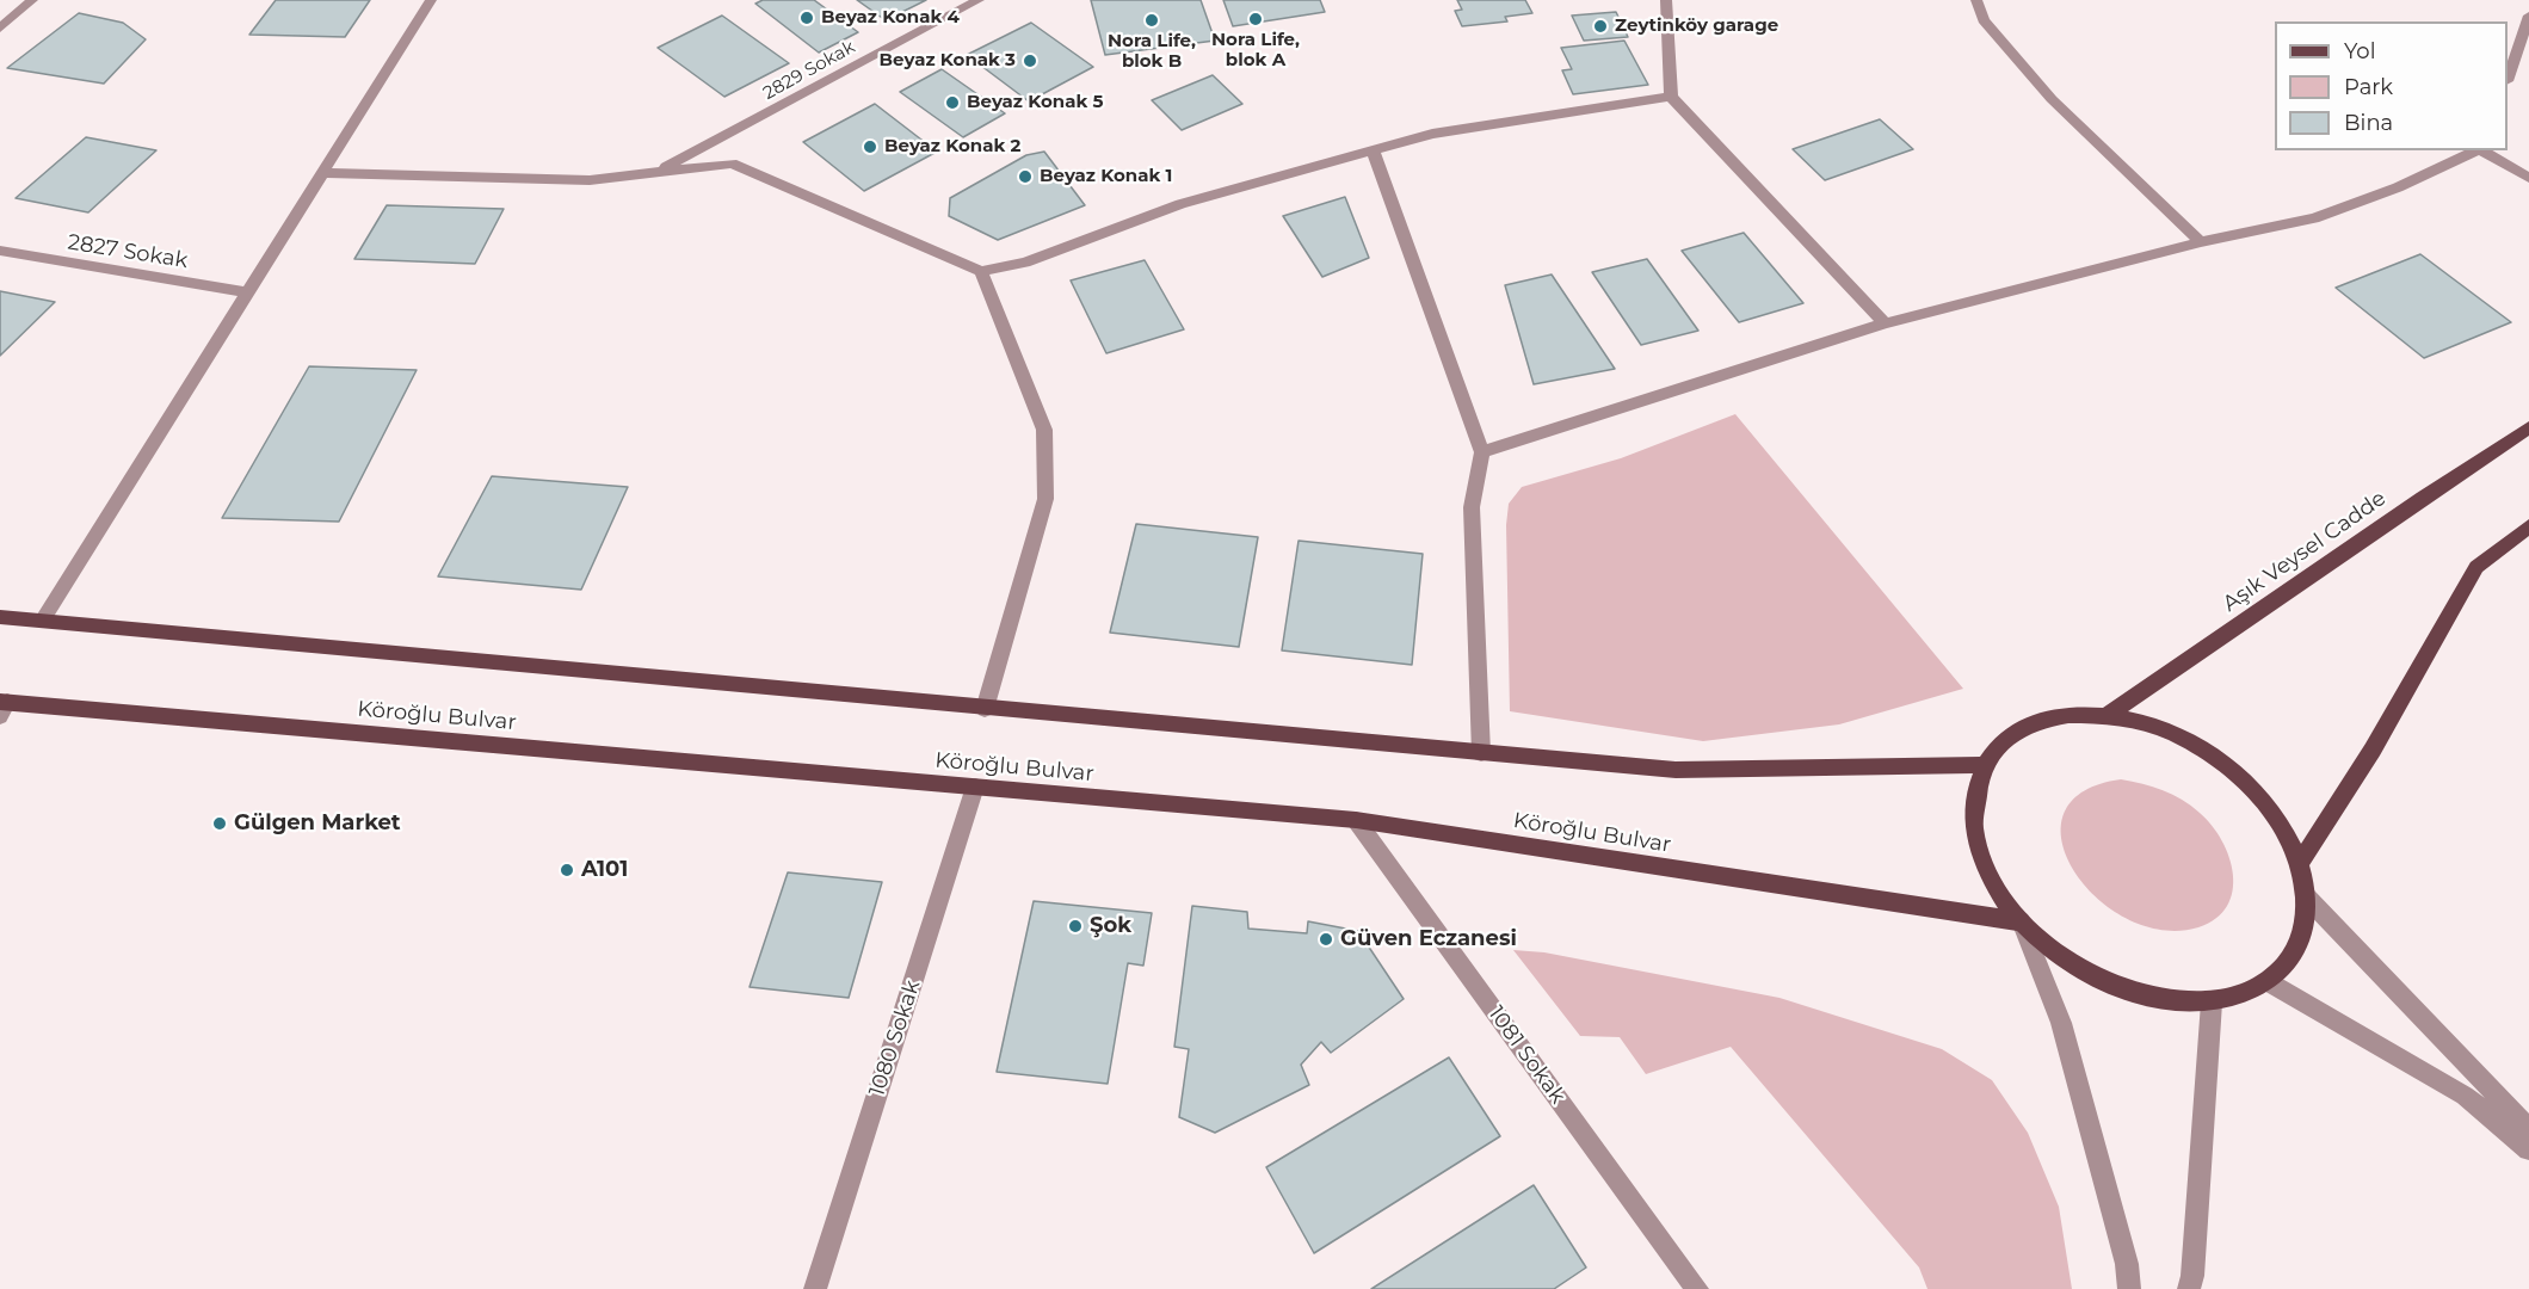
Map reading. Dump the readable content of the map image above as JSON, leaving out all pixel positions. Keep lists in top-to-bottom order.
{
  "streets": {
    "main road": ["Aşık Veysel Cadde", "Köroğlu Bulvar"],
    "street": [
      "2829 Sokak",
      "2827 Sokak",
      "1080 Sokak",
      "1081 Sokak"
    ]
  },
  "crossings": [
    ["Köroğlu Bulvar", "1080 Sokak"],
    ["Köroğlu Bulvar", "1081 Sokak"]
  ],
  "places": [
    "Beyaz Konak 4",
    "Nora Life, blok A",
    "Nora Life, blok B",
    "Zeytinköy garage",
    "Beyaz Konak 3",
    "Beyaz Konak 5",
    "Beyaz Konak 2",
    "Beyaz Konak 1",
    "Gülgen Market",
    "A101",
    "Şok",
    "Güven Eczanesi"
  ],
  "legend": ["Yol", "Park", "Bina"]
}
